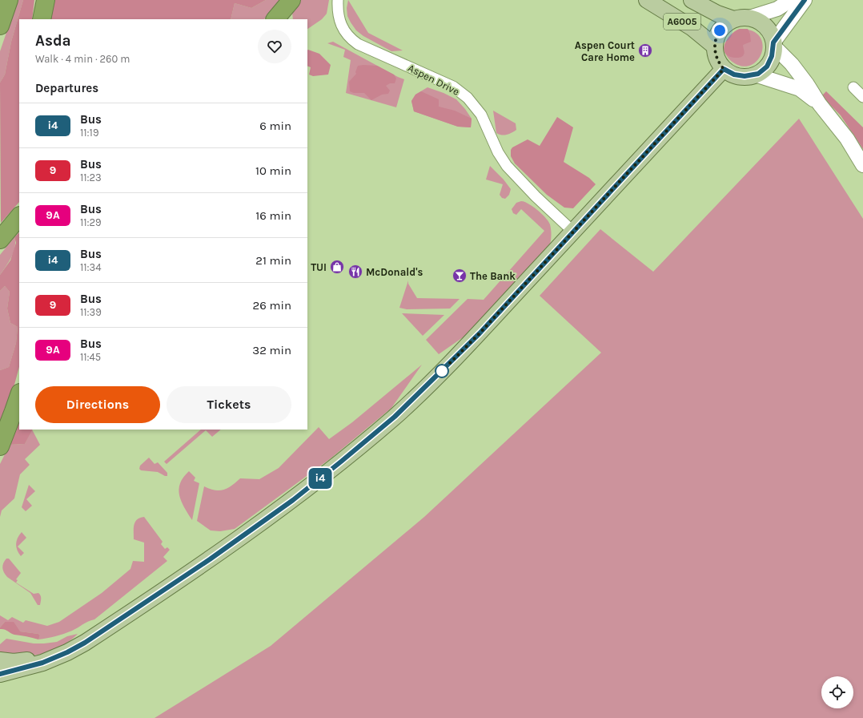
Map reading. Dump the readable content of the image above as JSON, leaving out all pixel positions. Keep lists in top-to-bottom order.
{
  "streets": {
    "main road": ["A6005"],
    "street": ["Aspen Drive"]
  },
  "places": {
    "building": ["Aspen Court Care Home"],
    "shop": ["TUI"],
    "restaurant": ["McDonald's"],
    "bar": ["The Bank"]
  },
  "lines": ["bus line i4"],
  "page": {
    "on_map": "i4",
    "heading": [
      ["Asda", "Walk · 4 min · 260 m"],
      "Departures"
    ],
    "list": [
      {
        "mark": "i4",
        "name": "Bus",
        "note": "11:19",
        "value": "6 min"
      },
      {
        "mark": "9",
        "name": "Bus",
        "note": "11:23",
        "value": "10 min"
      },
      {
        "mark": "9A",
        "name": "Bus",
        "note": "11:29",
        "value": "16 min"
      },
      {
        "mark": "i4",
        "name": "Bus",
        "note": "11:34",
        "value": "21 min"
      },
      {
        "mark": "9",
        "name": "Bus",
        "note": "11:39",
        "value": "26 min"
      },
      {
        "mark": "9A",
        "name": "Bus",
        "note": "11:45",
        "value": "32 min"
      }
    ],
    "buttons": ["Directions", "Tickets"]
  }
}
